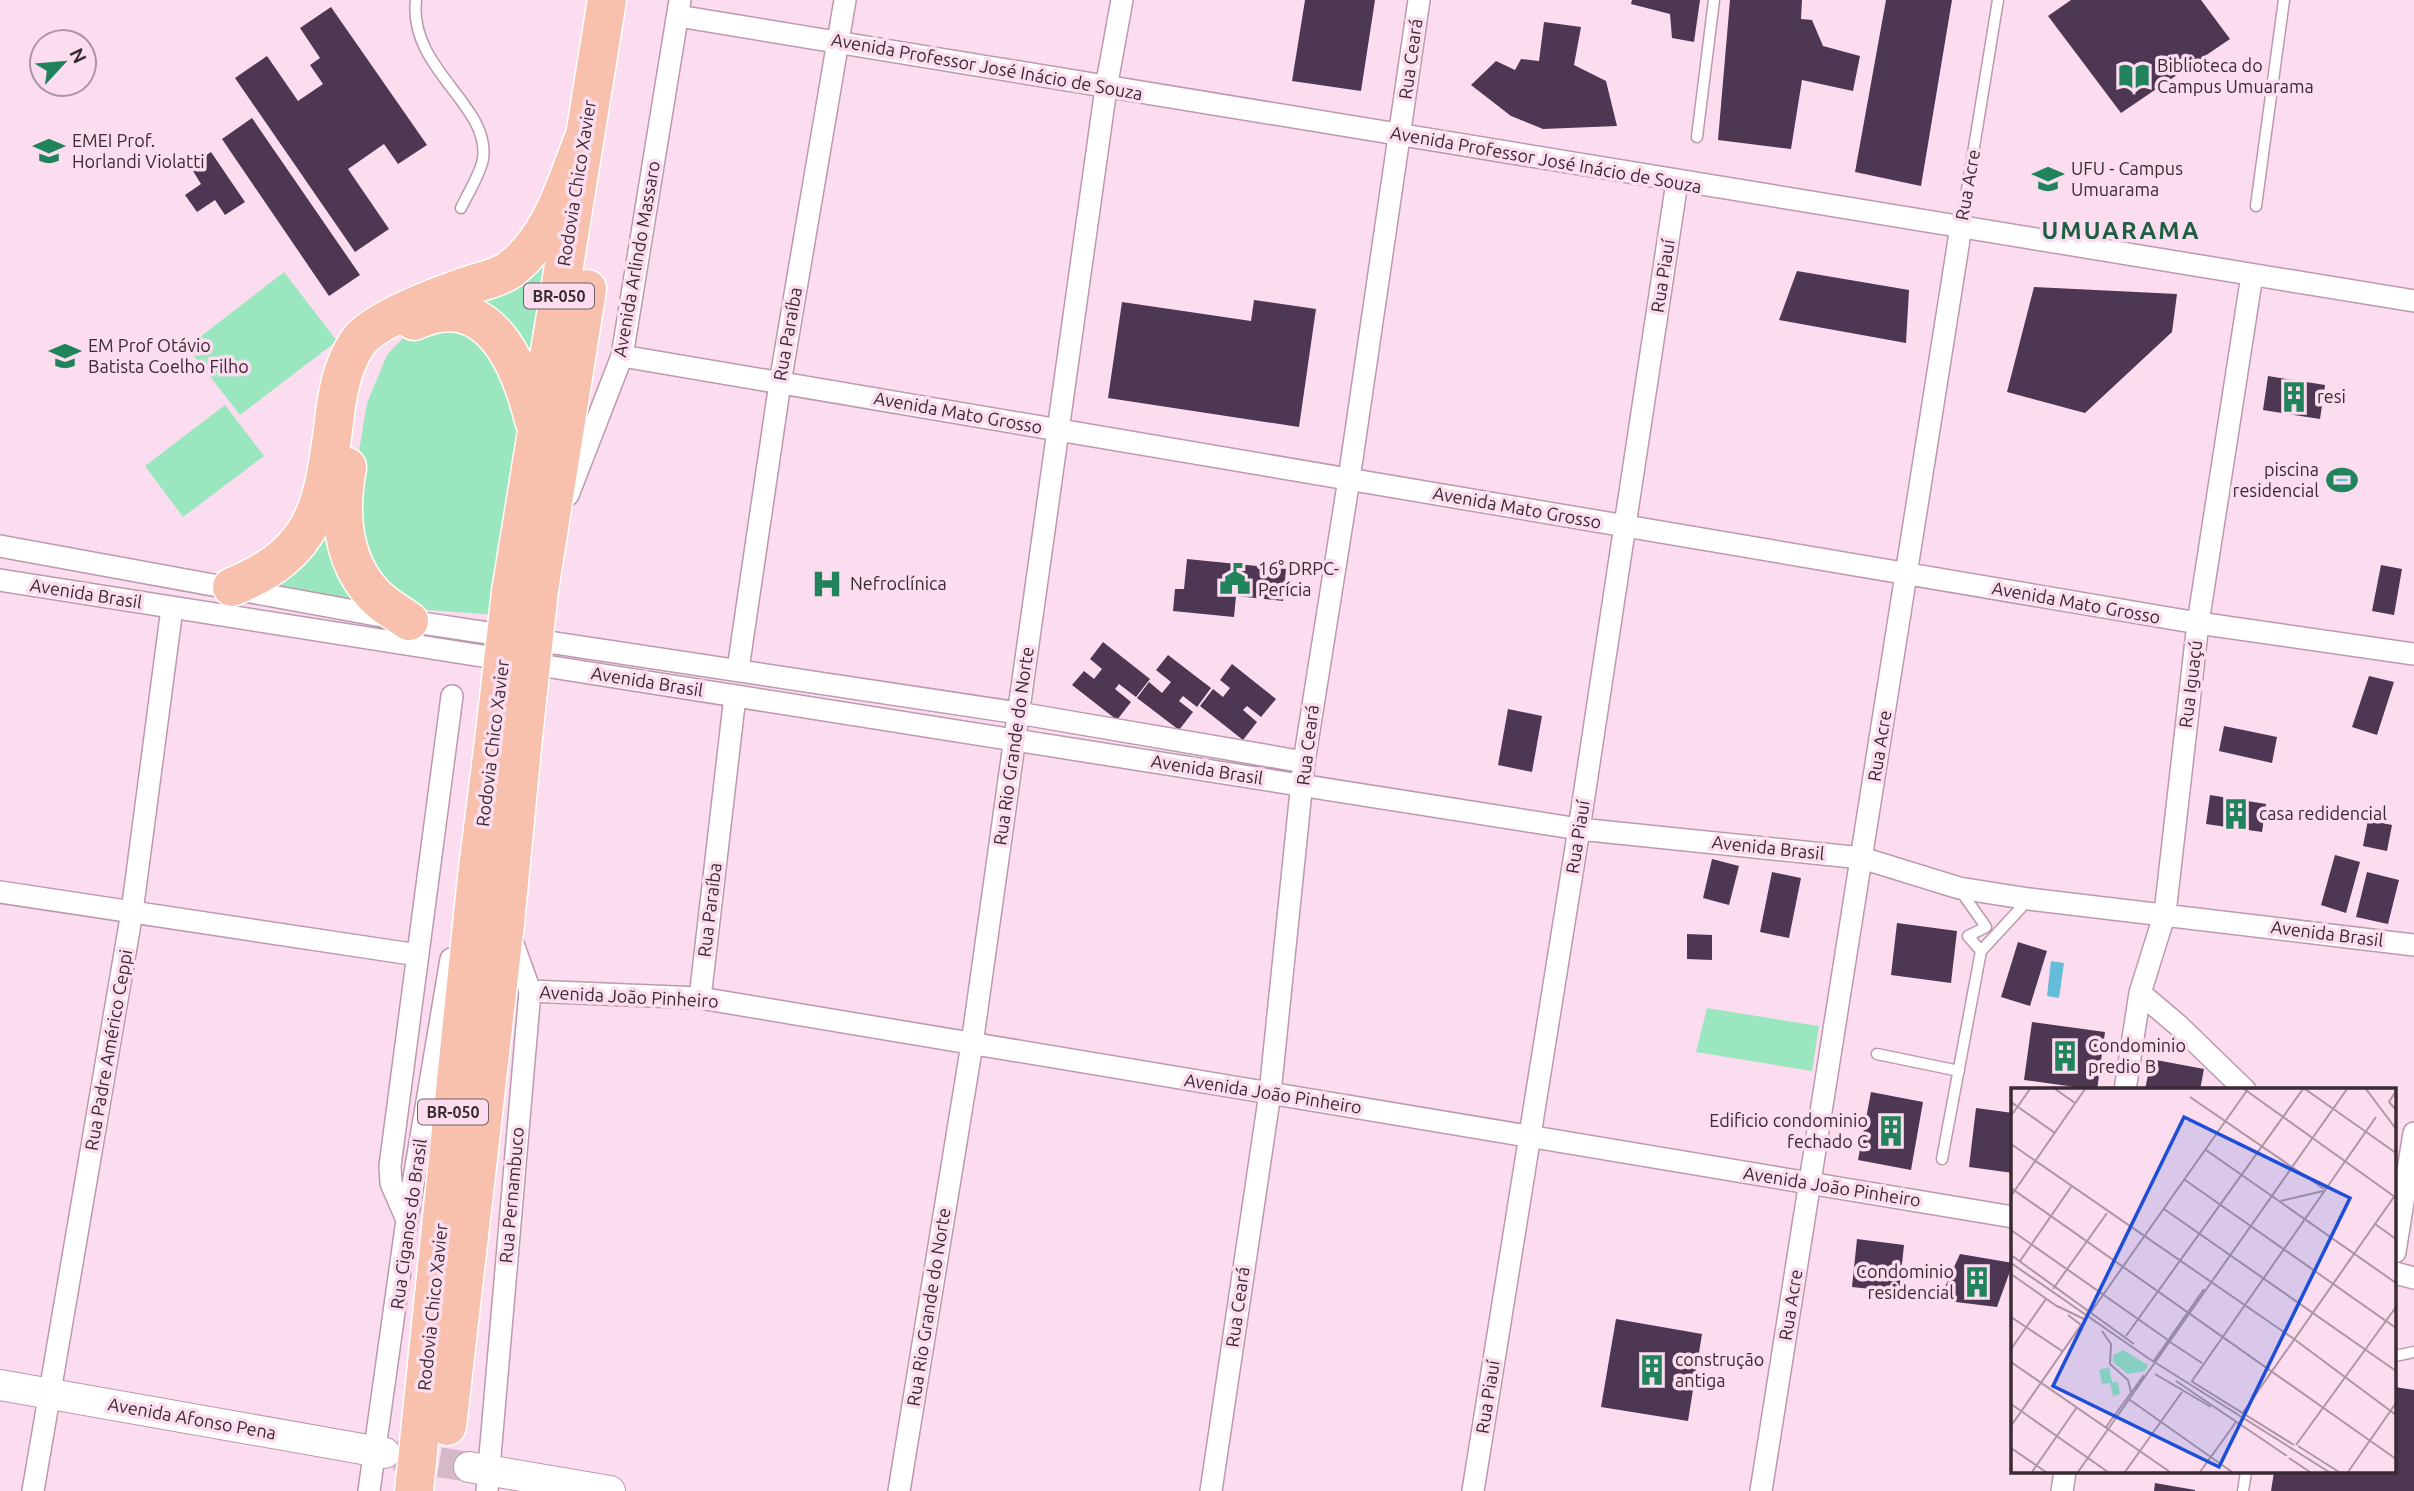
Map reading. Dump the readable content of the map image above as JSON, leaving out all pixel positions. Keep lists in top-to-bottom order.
{
  "streets": {
    "highway": ["Rodovia Chico Xavier", "BR-050"],
    "street": [
      "Rua Ceará",
      "Avenida Professor José Inácio de Souza",
      "Rua Acre",
      "Avenida Arlindo Massaro",
      "Rua Piauí",
      "Rua Paraíba",
      "Avenida Mato Grosso",
      "Avenida Brasil",
      "Rua Iguaçú",
      "Rua Rio Grande do Norte",
      "Avenida João Pinheiro",
      "Rua Padre Américo Ceppi",
      "Rua Pernambuco",
      "Rua Ciganos do Brasil",
      "Avenida Afonso Pena"
    ]
  },
  "crossings": [
    ["Rua Ceará", "Avenida Professor José Inácio de Souza"],
    ["Rua Ceará", "Avenida Mato Grosso"],
    ["Rua Ceará", "Avenida Brasil"],
    ["Rua Ceará", "Avenida João Pinheiro"],
    ["Avenida Professor José Inácio de Souza", "Rua Acre"],
    ["Avenida Professor José Inácio de Souza", "Avenida Arlindo Massaro"],
    ["Avenida Professor José Inácio de Souza", "Rua Piauí"],
    ["Avenida Professor José Inácio de Souza", "Rua Paraíba"],
    ["Avenida Professor José Inácio de Souza", "Rua Iguaçú"],
    ["Avenida Professor José Inácio de Souza", "Rua Rio Grande do Norte"],
    ["Rodovia Chico Xavier", "Avenida Arlindo Massaro"],
    ["Rodovia Chico Xavier", "Rua Pernambuco"],
    ["Rodovia Chico Xavier", "Rua Ciganos do Brasil"],
    ["Rua Acre", "Avenida Mato Grosso"],
    ["Rua Acre", "Avenida Brasil"],
    ["Rua Acre", "Avenida João Pinheiro"],
    ["Avenida Arlindo Massaro", "Avenida Mato Grosso"],
    ["Rua Piauí", "Avenida Mato Grosso"],
    ["Rua Piauí", "Avenida Brasil"],
    ["Rua Piauí", "Avenida João Pinheiro"],
    ["Rua Paraíba", "Avenida Mato Grosso"],
    ["Rua Paraíba", "Avenida Brasil"],
    ["Rua Paraíba", "Avenida João Pinheiro"],
    ["Avenida Mato Grosso", "Rua Iguaçú"],
    ["Avenida Mato Grosso", "Rua Rio Grande do Norte"],
    ["Avenida Brasil", "Rua Iguaçú"],
    ["Avenida Brasil", "Rua Rio Grande do Norte"],
    ["Avenida Brasil", "Rua Padre Américo Ceppi"],
    ["Rua Rio Grande do Norte", "Avenida João Pinheiro"],
    ["Avenida João Pinheiro", "Rua Pernambuco"],
    ["Rua Padre Américo Ceppi", "Avenida Afonso Pena"],
    ["Rua Ciganos do Brasil", "Avenida Afonso Pena"]
  ],
  "districts": ["UMUARAMA"],
  "places": {
    "library": ["Biblioteca do Campus Umuarama"],
    "school or university": ["EMEI Prof. Horlandi Violatti", "UFU - Campus Umuarama", "EM Prof Otávio Batista Coelho Filho"],
    "building": [
      "resi",
      "casa redidencial",
      "Condominio predio B",
      "Edificio condominio fechado C",
      "Condominio residencial",
      "construção antiga"
    ],
    "sports": ["piscina residencial"],
    "public building": ["16° DRPC- Perícia"],
    "hospital": ["Nefroclínica"]
  },
  "north": "top right"
}
